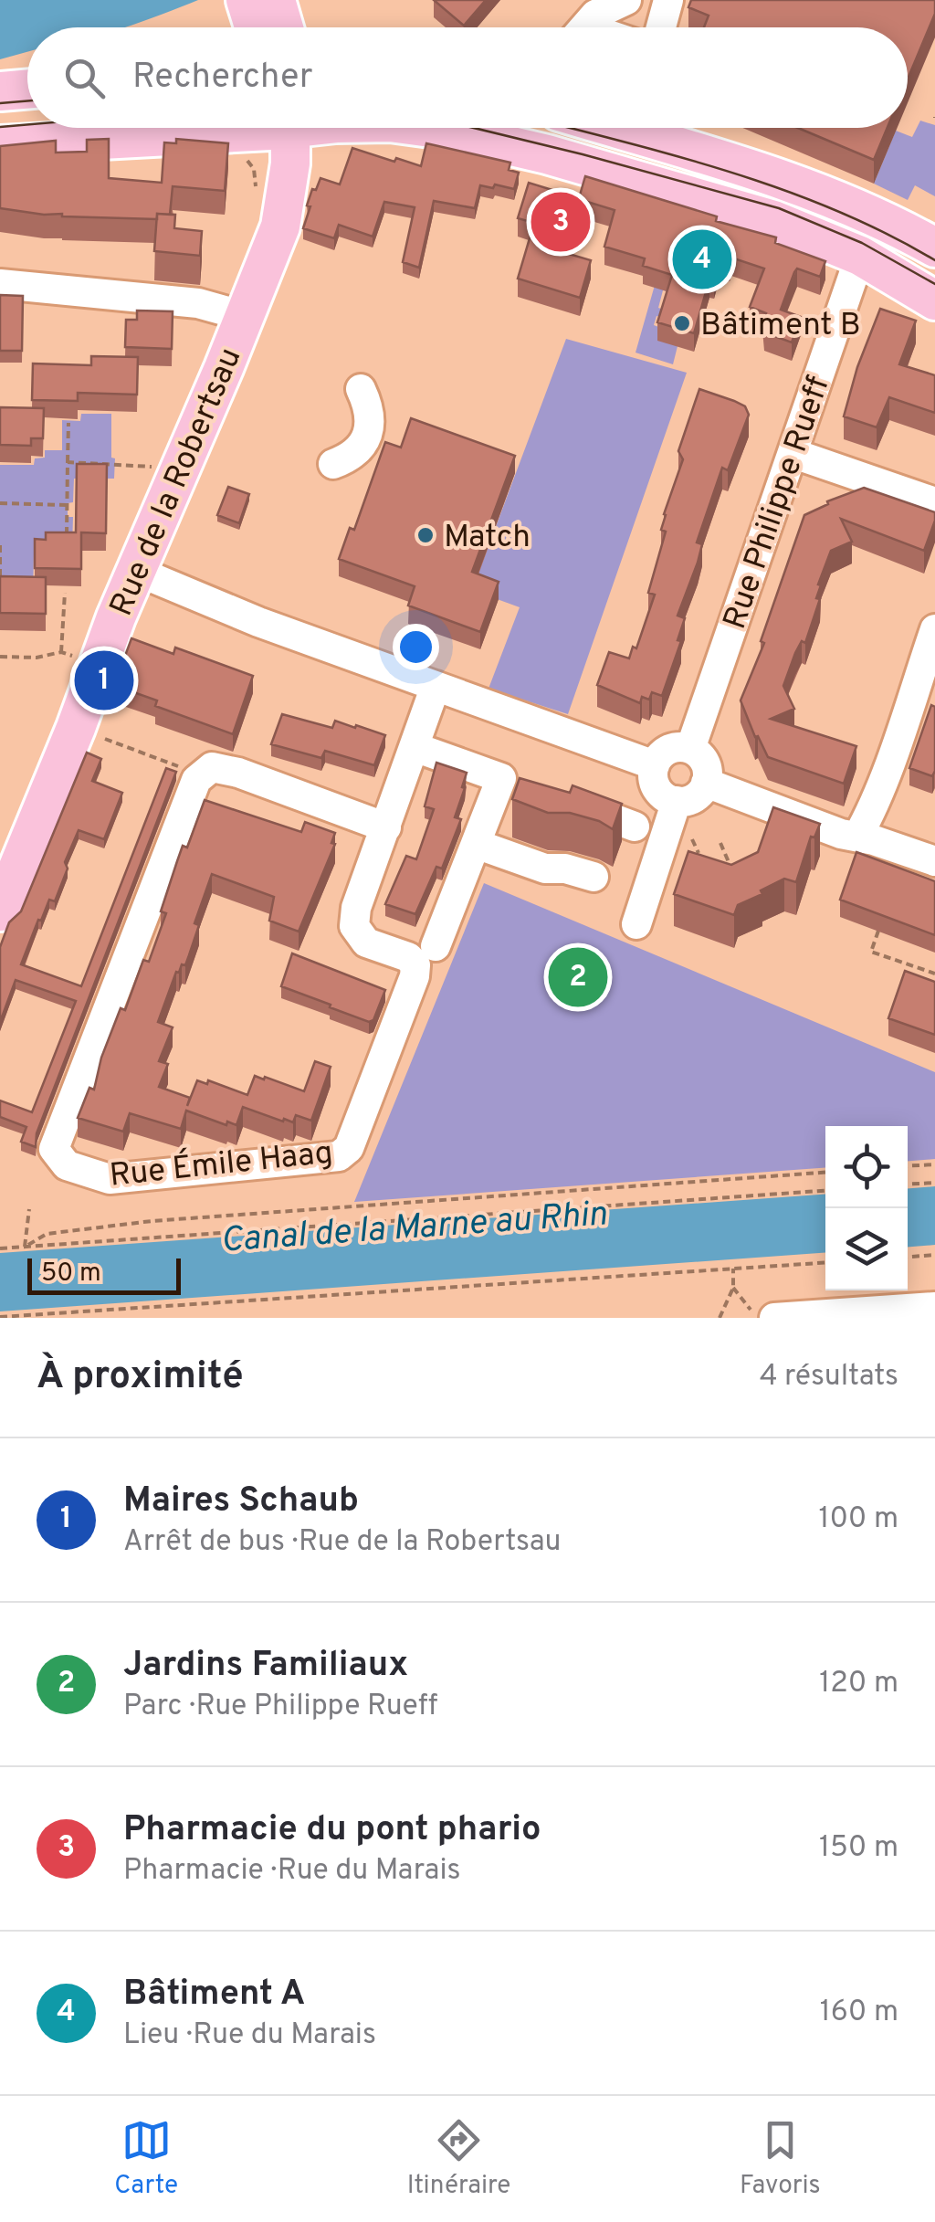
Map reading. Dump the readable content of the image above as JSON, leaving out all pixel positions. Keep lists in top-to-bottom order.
{
  "streets": {
    "main road": ["Rue de la Robertsau"],
    "street": ["Rue Philippe Rueff", "Rue Émile Haag"]
  },
  "water": ["Canal de la Marne au Rhin"],
  "places": ["Bâtiment B", "Match"],
  "scale_bar": "50 m",
  "page": {
    "search": "Rechercher",
    "pins": [
      "3",
      "4",
      "1",
      "2"
    ],
    "scale": "50 m",
    "heading": ["À proximité", "4 résultats"],
    "list": [
      {
        "mark": "1",
        "name": "Maires Schaub",
        "note": "Arrêt de bus · Rue de la Robertsau",
        "value": "100 m"
      },
      {
        "mark": "2",
        "name": "Jardins Familiaux",
        "note": "Parc · Rue Philippe Rueff",
        "value": "120 m"
      },
      {
        "mark": "3",
        "name": "Pharmacie du pont phario",
        "note": "Pharmacie · Rue du Marais",
        "value": "150 m"
      },
      {
        "mark": "4",
        "name": "Bâtiment A",
        "note": "Lieu · Rue du Marais",
        "value": "160 m"
      }
    ],
    "nav": ["Carte", "Itinéraire", "Favoris"]
  }
}
